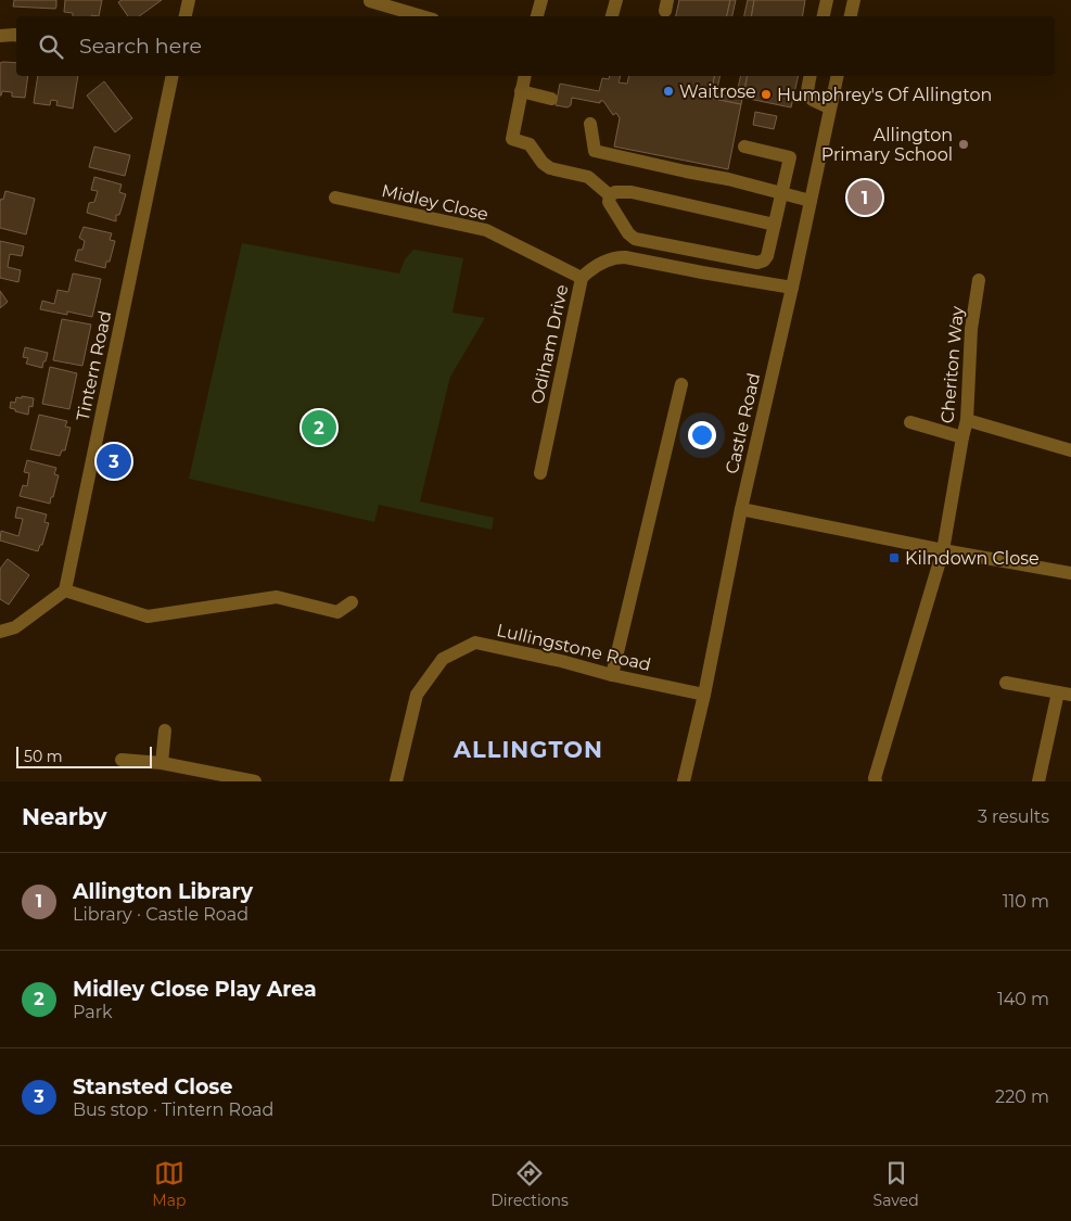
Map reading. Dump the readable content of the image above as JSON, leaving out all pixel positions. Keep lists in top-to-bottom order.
{
  "streets": {
    "street": [
      "Midley Close",
      "Odiham Drive",
      "Cheriton Way",
      "Tintern Road",
      "Castle Road",
      "Lullingstone Road"
    ]
  },
  "crossings": [
    ["Midley Close", "Odiham Drive"],
    ["Odiham Drive", "Castle Road"],
    ["Castle Road", "Lullingstone Road"]
  ],
  "districts": ["ALLINGTON"],
  "places": {
    "other": ["Waitrose", "Humphrey's Of Allington", "Allington Primary School"],
    "transit": ["Kilndown Close"]
  },
  "scale_bar": "50 m",
  "page": {
    "search": "Search here",
    "pins": ["1", "2", "3"],
    "scale": "50 m",
    "heading": ["Nearby", "3 results"],
    "list": [
      {
        "mark": "1",
        "name": "Allington Library",
        "note": "Library · Castle Road",
        "value": "110 m"
      },
      {
        "mark": "2",
        "name": "Midley Close Play Area",
        "note": "Park",
        "value": "140 m"
      },
      {
        "mark": "3",
        "name": "Stansted Close",
        "note": "Bus stop · Tintern Road",
        "value": "220 m"
      }
    ],
    "nav": ["Map", "Directions", "Saved"]
  }
}
